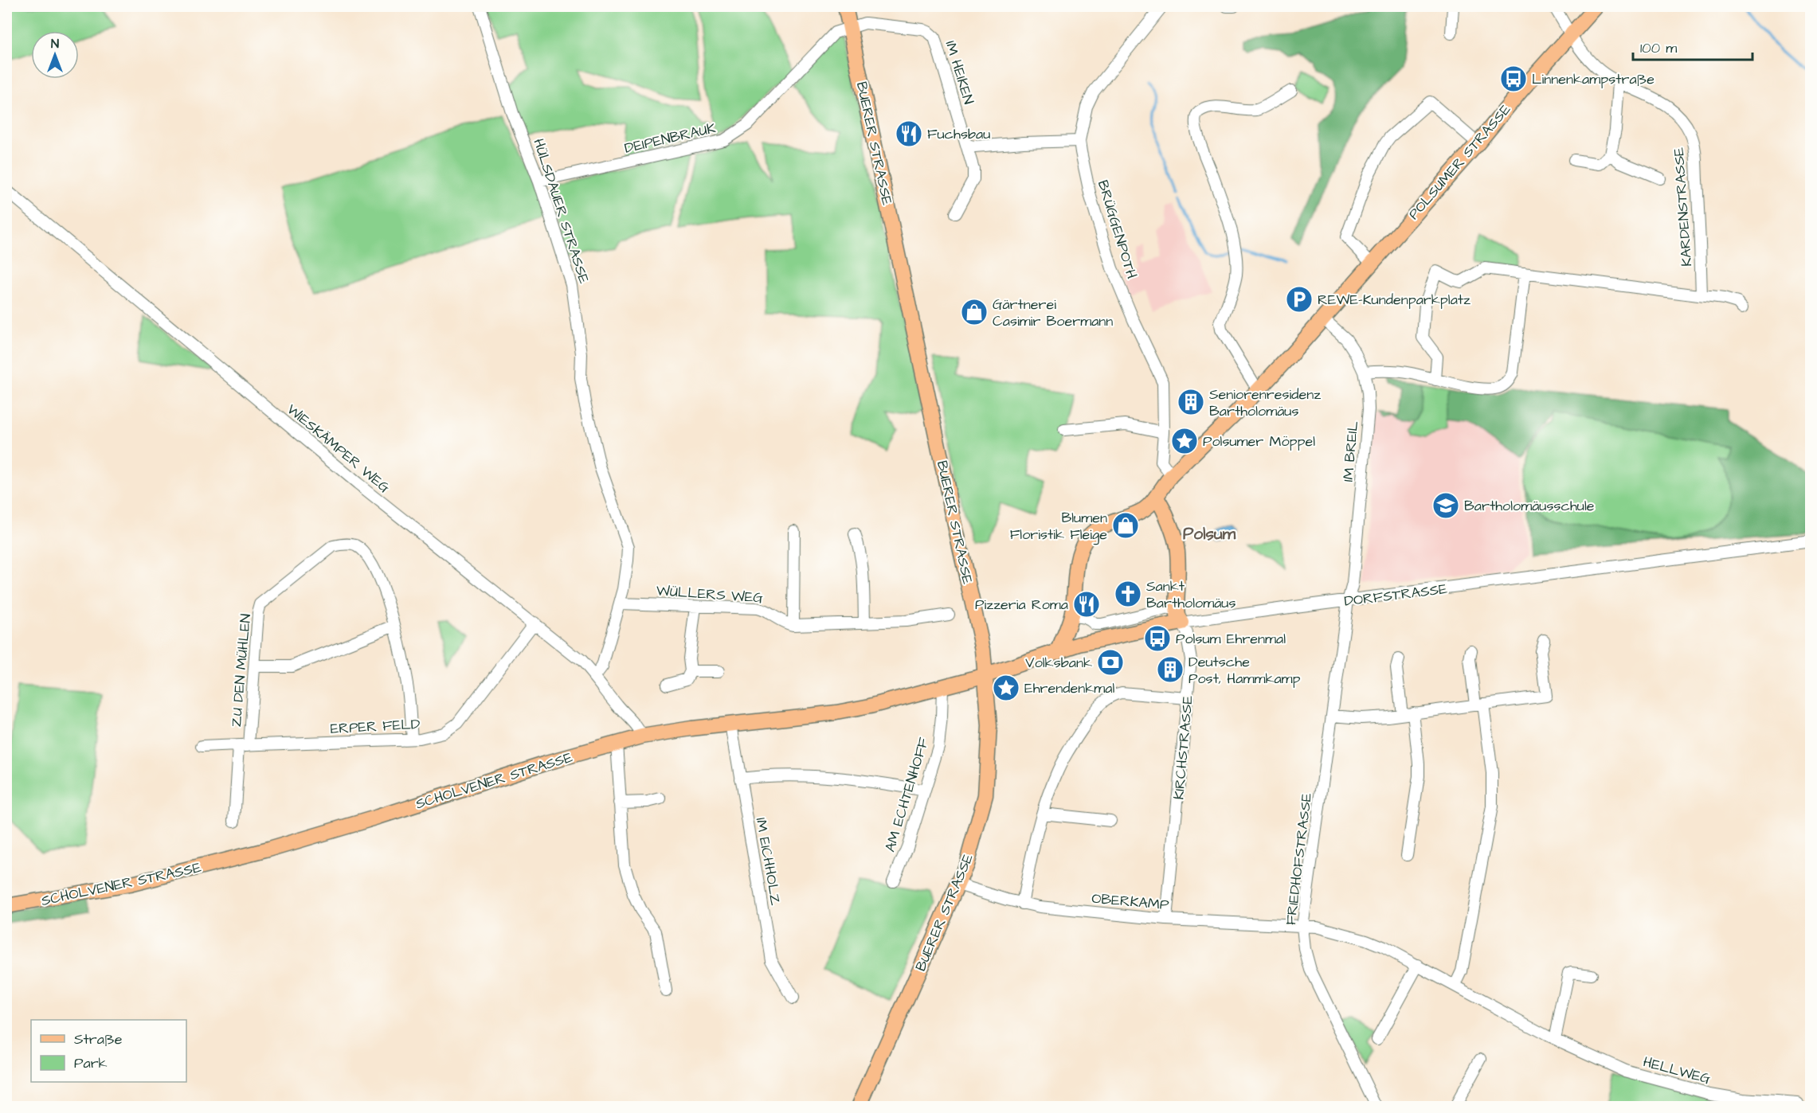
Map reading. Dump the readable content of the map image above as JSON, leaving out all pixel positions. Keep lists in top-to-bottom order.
{
  "streets": {
    "main road": [
      "BUERER STRASSE",
      "POLSUMER STRASSE",
      "DORFSTRASSE",
      "KIRCHSTRASSE",
      "SCHOLVENER STRASSE"
    ],
    "street": [
      "IM HEIKEN",
      "DEIPENBRAUK",
      "KARDENSTRASSE",
      "HÜLSDAUER STRASSE",
      "BRÜGGENPOTH",
      "WIESKÄMPER WEG",
      "IM BREIL",
      "WÜLLERS WEG",
      "ZU DEN MÜHLEN",
      "ERPER FELD",
      "AM ECHTENHOFF",
      "FRIEDHOFSTRASSE",
      "IM EICHHOLZ",
      "OBERKAMP",
      "HELLWEG"
    ]
  },
  "crossings": [
    ["IM HEIKEN", "DEIPENBRAUK"],
    ["IM HEIKEN", "BUERER STRASSE"],
    ["DEIPENBRAUK", "BUERER STRASSE"],
    ["DEIPENBRAUK", "HÜLSDAUER STRASSE"],
    ["BUERER STRASSE", "DORFSTRASSE"],
    ["BUERER STRASSE", "SCHOLVENER STRASSE"],
    ["BUERER STRASSE", "OBERKAMP"],
    ["POLSUMER STRASSE", "KARDENSTRASSE"],
    ["POLSUMER STRASSE", "BRÜGGENPOTH"],
    ["POLSUMER STRASSE", "IM BREIL"],
    ["POLSUMER STRASSE", "DORFSTRASSE"],
    ["POLSUMER STRASSE", "KIRCHSTRASSE"],
    ["HÜLSDAUER STRASSE", "WIESKÄMPER WEG"],
    ["HÜLSDAUER STRASSE", "WÜLLERS WEG"],
    ["WIESKÄMPER WEG", "ERPER FELD"],
    ["WIESKÄMPER WEG", "SCHOLVENER STRASSE"],
    ["IM BREIL", "DORFSTRASSE"],
    ["IM BREIL", "FRIEDHOFSTRASSE"],
    ["DORFSTRASSE", "KIRCHSTRASSE"],
    ["DORFSTRASSE", "SCHOLVENER STRASSE"],
    ["DORFSTRASSE", "FRIEDHOFSTRASSE"],
    ["ZU DEN MÜHLEN", "ERPER FELD"],
    ["KIRCHSTRASSE", "OBERKAMP"],
    ["SCHOLVENER STRASSE", "AM ECHTENHOFF"],
    ["SCHOLVENER STRASSE", "IM EICHHOLZ"],
    ["FRIEDHOFSTRASSE", "OBERKAMP"],
    ["FRIEDHOFSTRASSE", "HELLWEG"],
    ["OBERKAMP", "HELLWEG"]
  ],
  "districts": ["Polsum"],
  "places": {
    "bus stop": ["Linnenkampstraße", "Polsum Ehrenmal"],
    "restaurant": ["Fuchsbau", "Pizzeria Roma"],
    "parking": ["REWE-Kundenparkplatz"],
    "shop": ["Gärtnerei Casimir Boermann", "Blumen Floristik Fleige"],
    "building": ["Seniorenresidenz Bartholomäus", "Deutsche Post, Hammkamp"],
    "place": ["Polsumer Möppel", "Ehrendenkmal"],
    "school or university": ["Bartholomäusschule"],
    "church": ["Sankt Bartholomäus"],
    "bank": ["Volksbank"]
  },
  "legend": ["Straße", "Park"],
  "scale_bar": "100 m",
  "north": "top"
}
